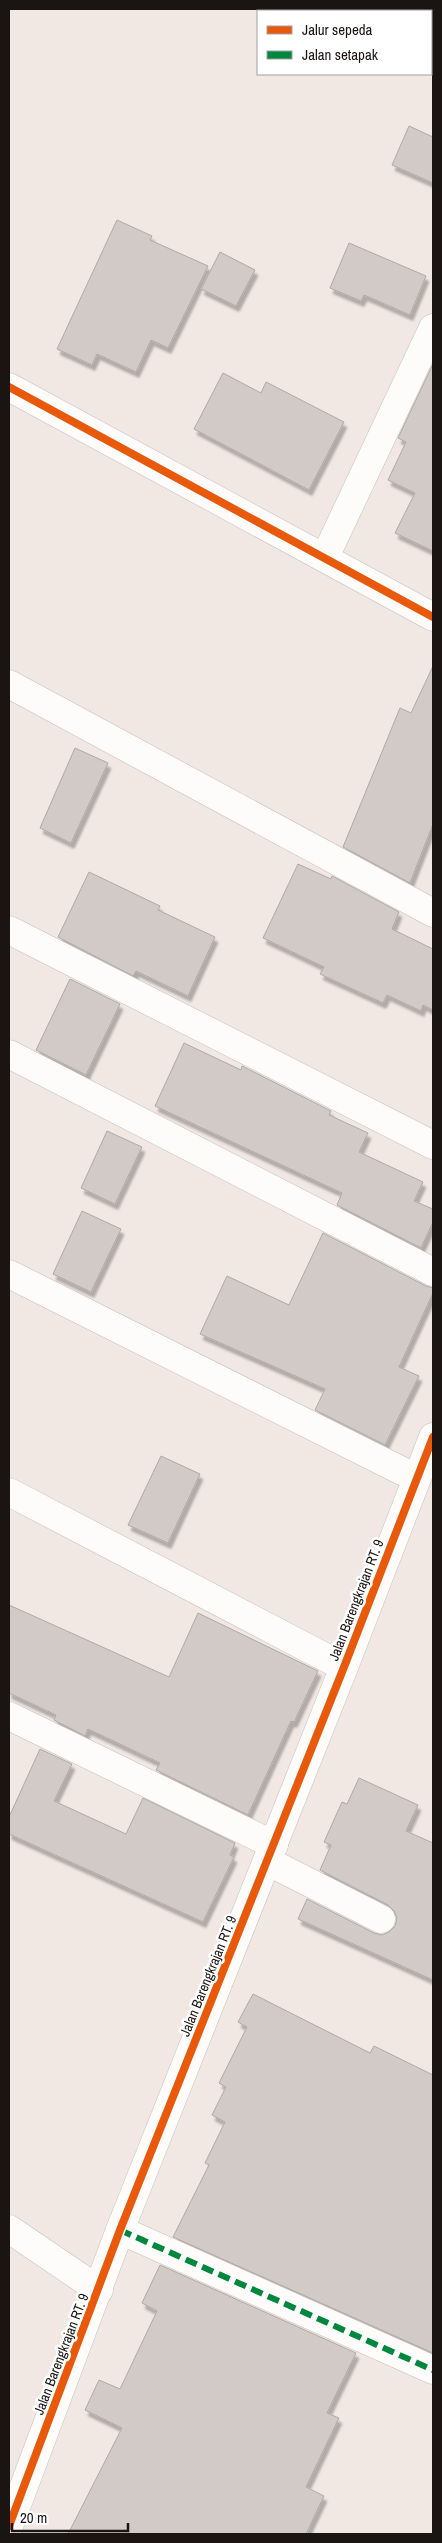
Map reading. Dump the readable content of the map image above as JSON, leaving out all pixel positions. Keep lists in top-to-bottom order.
{
  "streets": {
    "street": ["Jalan Barengkrajan RT. 9"]
  },
  "legend": ["Jalur sepeda", "Jalan setapak"],
  "scale_bar": "20 m"
}
